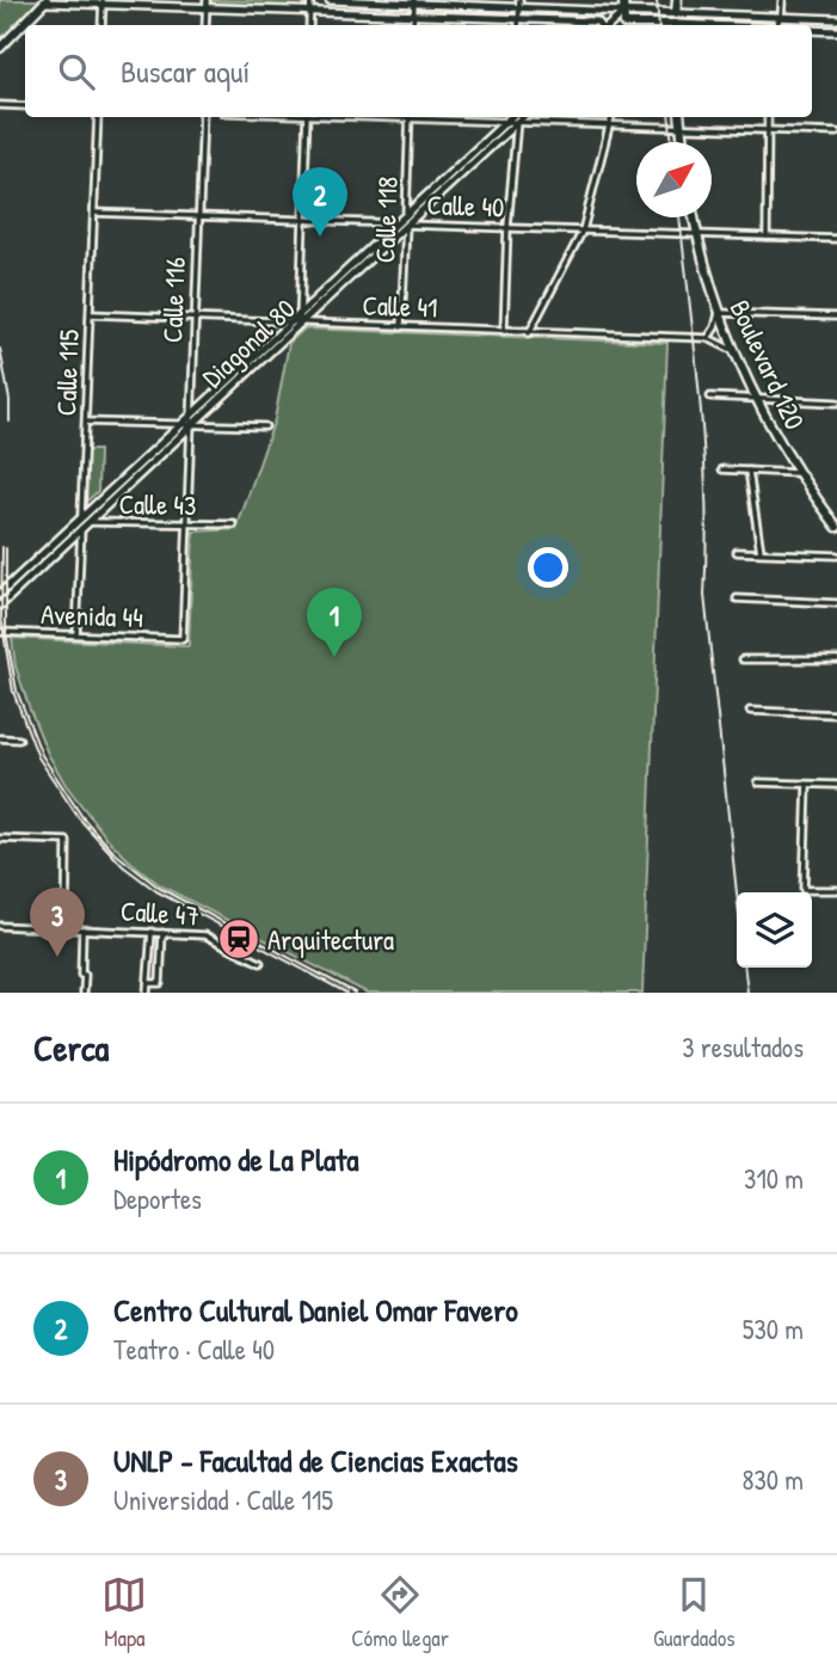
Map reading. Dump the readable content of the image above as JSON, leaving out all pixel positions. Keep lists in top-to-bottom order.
{
  "streets": {
    "main road": ["Diagonal 80", "Boulevard 120"],
    "street": [
      "Calle 40",
      "Calle 118",
      "Calle 116",
      "Calle 41",
      "Calle 115",
      "Calle 43",
      "Avenida 44",
      "Calle 47"
    ]
  },
  "crossings": [
    ["Calle 40", "Calle 118"],
    ["Calle 40", "Calle 116"],
    ["Calle 40", "Diagonal 80"],
    ["Calle 40", "Boulevard 120"],
    ["Calle 40", "Calle 115"],
    ["Calle 118", "Calle 41"],
    ["Calle 118", "Diagonal 80"],
    ["Calle 116", "Calle 41"],
    ["Calle 116", "Diagonal 80"],
    ["Calle 116", "Calle 43"],
    ["Calle 116", "Avenida 44"],
    ["Calle 41", "Diagonal 80"],
    ["Calle 41", "Boulevard 120"],
    ["Calle 41", "Calle 115"],
    ["Diagonal 80", "Calle 115"],
    ["Diagonal 80", "Calle 43"],
    ["Calle 115", "Calle 43"],
    ["Calle 115", "Avenida 44"]
  ],
  "places": {
    "station": ["Arquitectura"]
  },
  "north": "top right",
  "page": {
    "search": "Buscar aquí",
    "pins": ["2", "1", "3"],
    "heading": ["Cerca", "3 resultados"],
    "list": [
      {
        "mark": "1",
        "name": "Hipódromo de La Plata",
        "note": "Deportes",
        "value": "310 m"
      },
      {
        "mark": "2",
        "name": "Centro Cultural Daniel Omar Favero",
        "note": "Teatro · Calle 40",
        "value": "530 m"
      },
      {
        "mark": "3",
        "name": "UNLP - Facultad de Ciencias Exactas",
        "note": "Universidad · Calle 115",
        "value": "830 m"
      }
    ],
    "nav": ["Mapa", "Cómo llegar", "Guardados"]
  }
}
